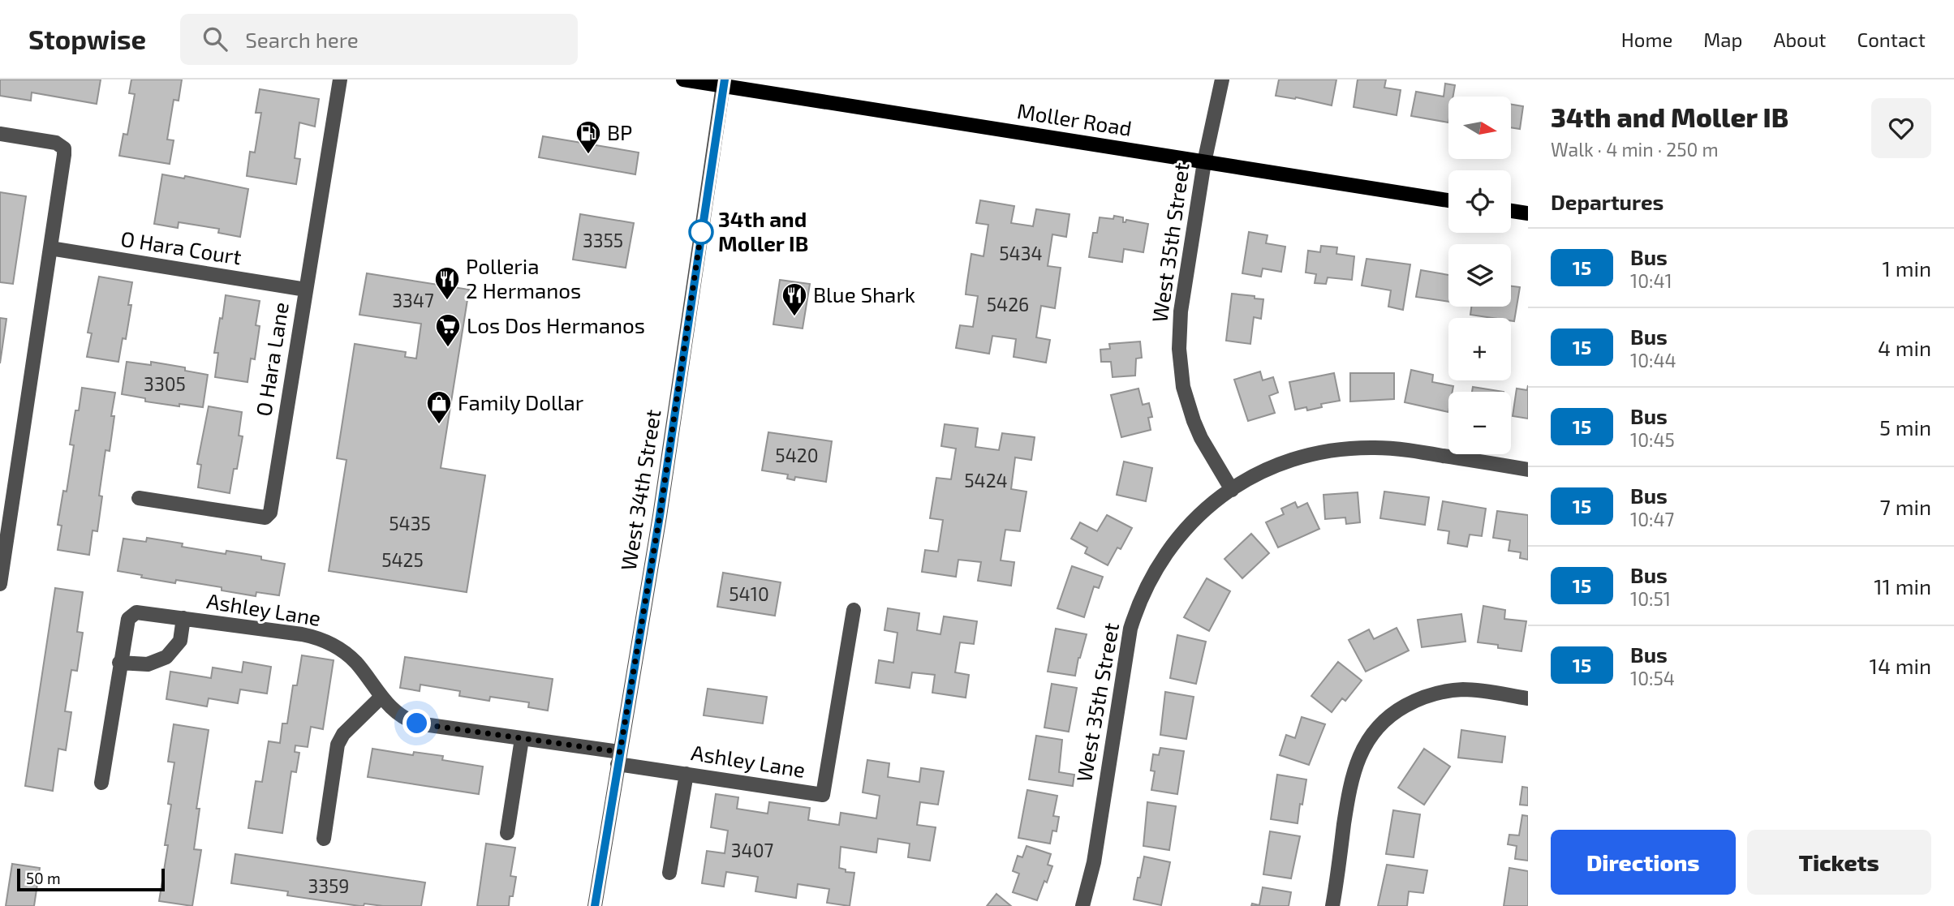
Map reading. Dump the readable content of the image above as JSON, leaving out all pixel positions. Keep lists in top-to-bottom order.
{
  "streets": {
    "main road": ["Moller Road"],
    "street": [
      "West 35th Street",
      "O Hara Court",
      "O Hara Lane",
      "West 34th Street",
      "Ashley Lane"
    ]
  },
  "crossings": [
    ["Moller Road", "West 35th Street"],
    ["Moller Road", "West 34th Street"],
    ["O Hara Court", "O Hara Lane"],
    ["West 34th Street", "Ashley Lane"]
  ],
  "places": {
    "fuel station": ["BP"],
    "other": ["34th and Moller IB"],
    "restaurant": ["Polleria 2 Hermanos", "Blue Shark"],
    "supermarket": ["Los Dos Hermanos"],
    "shop": ["Family Dollar"]
  },
  "lines": ["bus line 15"],
  "house_numbers": [
    "3355",
    "5434",
    "3347",
    "5426",
    "3305",
    "5420",
    "5424",
    "5435",
    "5425",
    "5410",
    "3407",
    "3359"
  ],
  "scale_bar": "50 m",
  "north": "right",
  "page": {
    "header": "Stopwise",
    "search": "Search here",
    "nav": [
      "Home",
      "Map",
      "About",
      "Contact"
    ],
    "heading": [
      ["34th and Moller IB", "Walk · 4 min · 250 m"],
      "Departures"
    ],
    "map_buttons": ["+", "−"],
    "list": [
      {
        "mark": "15",
        "name": "Bus",
        "note": "10:41",
        "value": "1 min"
      },
      {
        "mark": "15",
        "name": "Bus",
        "note": "10:44",
        "value": "4 min"
      },
      {
        "mark": "15",
        "name": "Bus",
        "note": "10:45",
        "value": "5 min"
      },
      {
        "mark": "15",
        "name": "Bus",
        "note": "10:47",
        "value": "7 min"
      },
      {
        "mark": "15",
        "name": "Bus",
        "note": "10:51",
        "value": "11 min"
      },
      {
        "mark": "15",
        "name": "Bus",
        "note": "10:54",
        "value": "14 min"
      }
    ],
    "buttons": ["Directions", "Tickets"],
    "scale": "50 m"
  }
}
